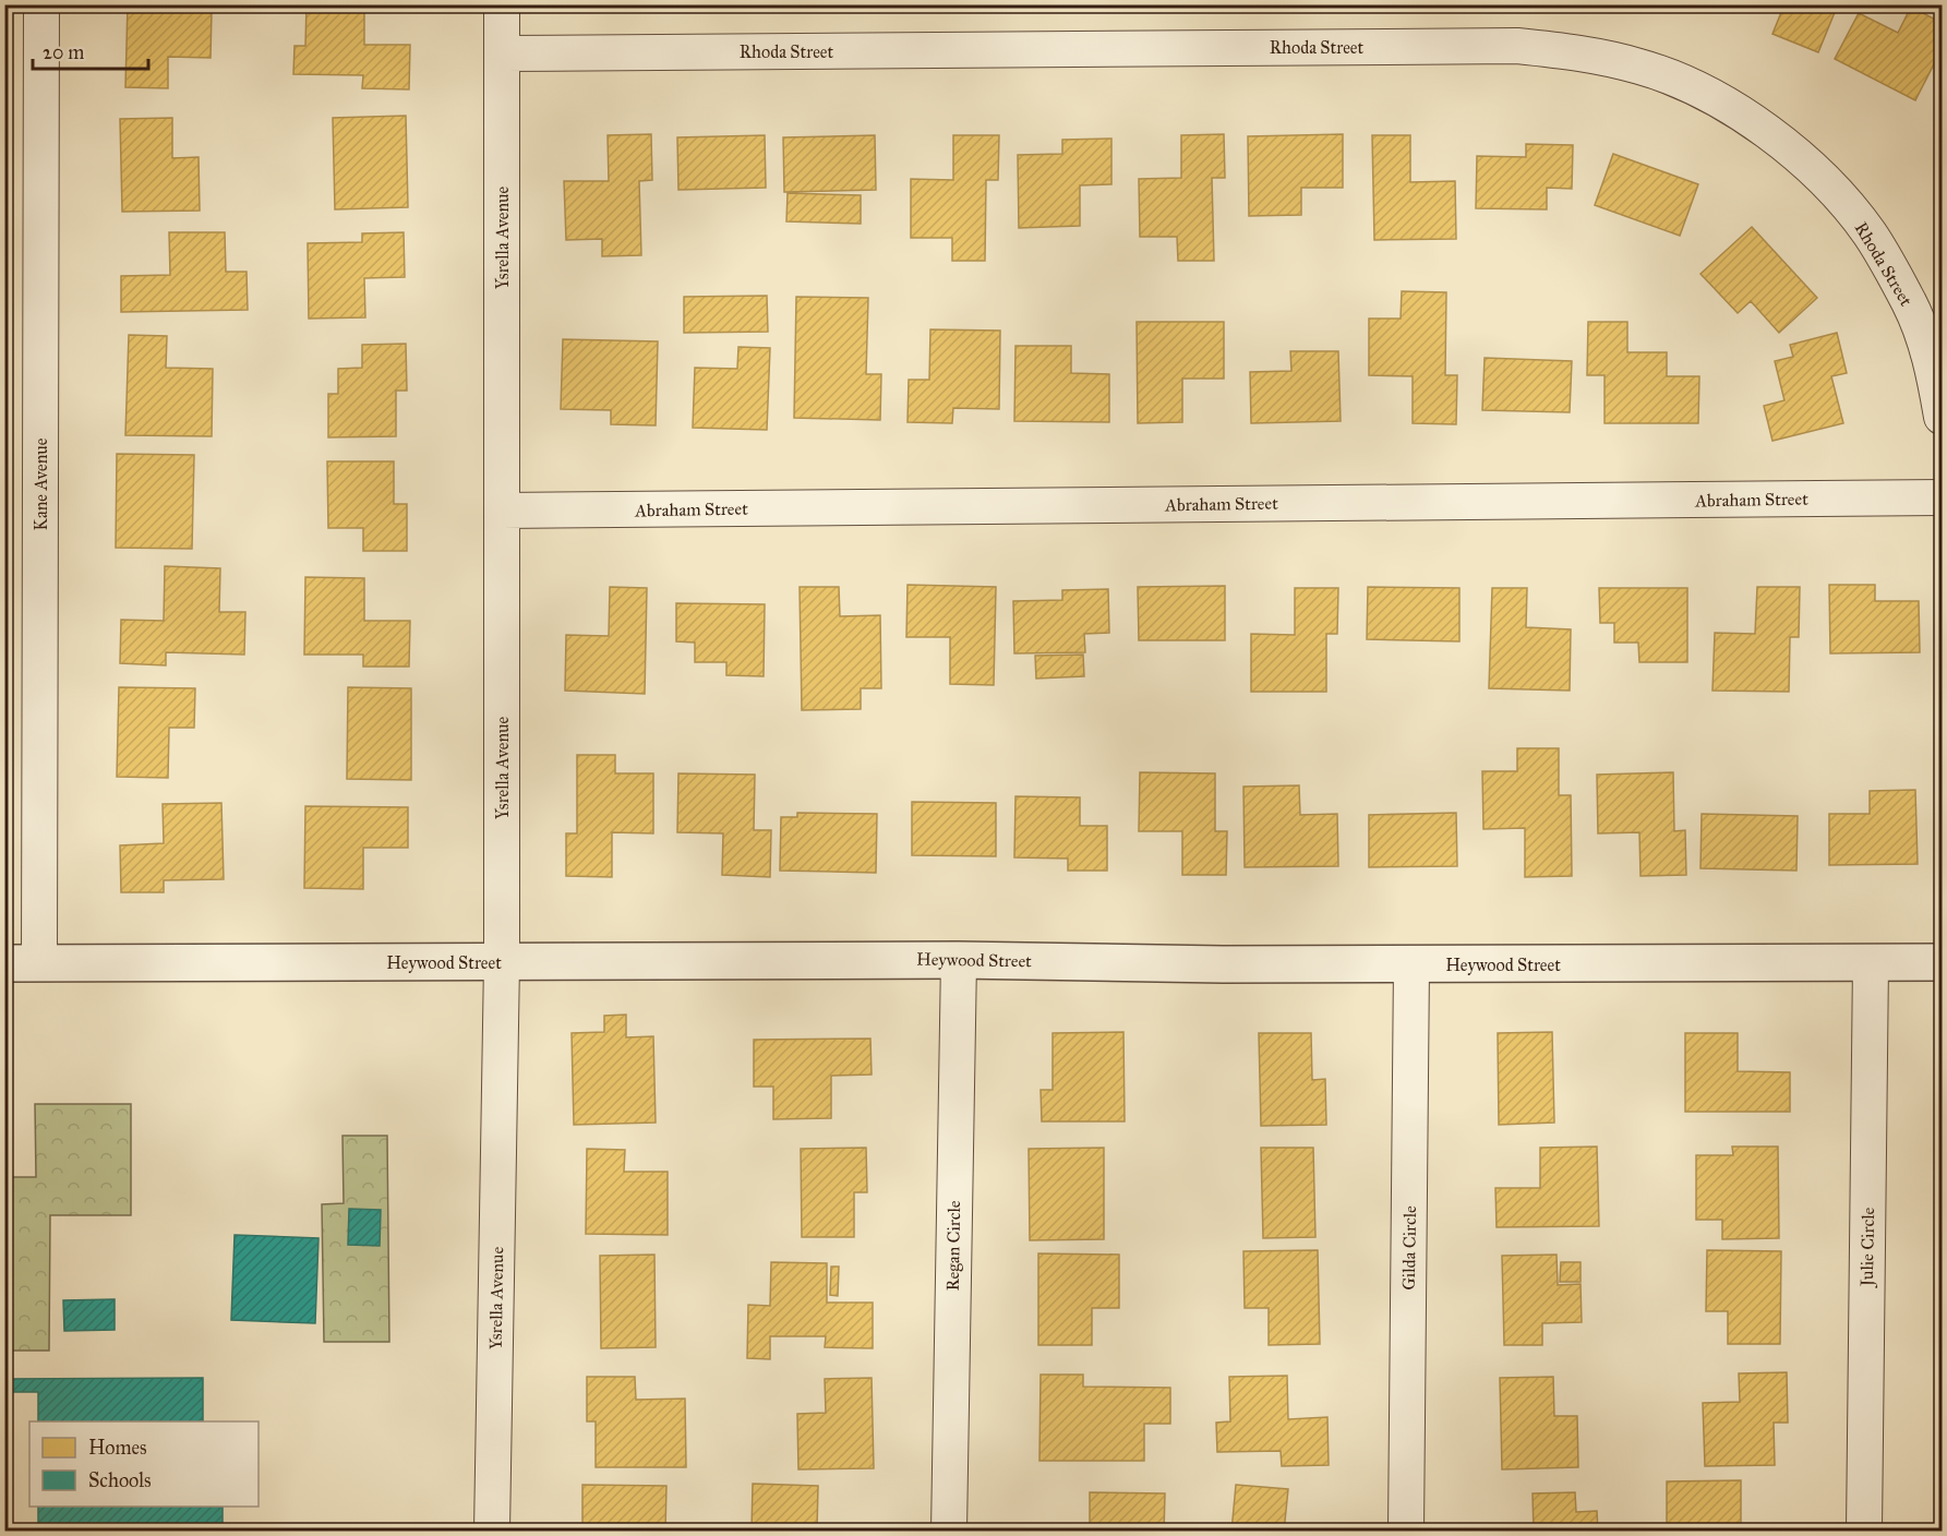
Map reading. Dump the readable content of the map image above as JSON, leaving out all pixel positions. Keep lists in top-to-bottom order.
{
  "streets": {
    "street": [
      "Rhoda Street",
      "Ysrella Avenue",
      "Kane Avenue",
      "Abraham Street",
      "Heywood Street",
      "Regan Circle",
      "Julie Circle",
      "Gilda Circle"
    ]
  },
  "crossings": [
    ["Rhoda Street", "Ysrella Avenue"],
    ["Ysrella Avenue", "Abraham Street"],
    ["Ysrella Avenue", "Heywood Street"],
    ["Kane Avenue", "Heywood Street"],
    ["Heywood Street", "Regan Circle"],
    ["Heywood Street", "Julie Circle"],
    ["Heywood Street", "Gilda Circle"]
  ],
  "legend": ["Homes", "Schools"],
  "scale_bar": "20 m"
}
